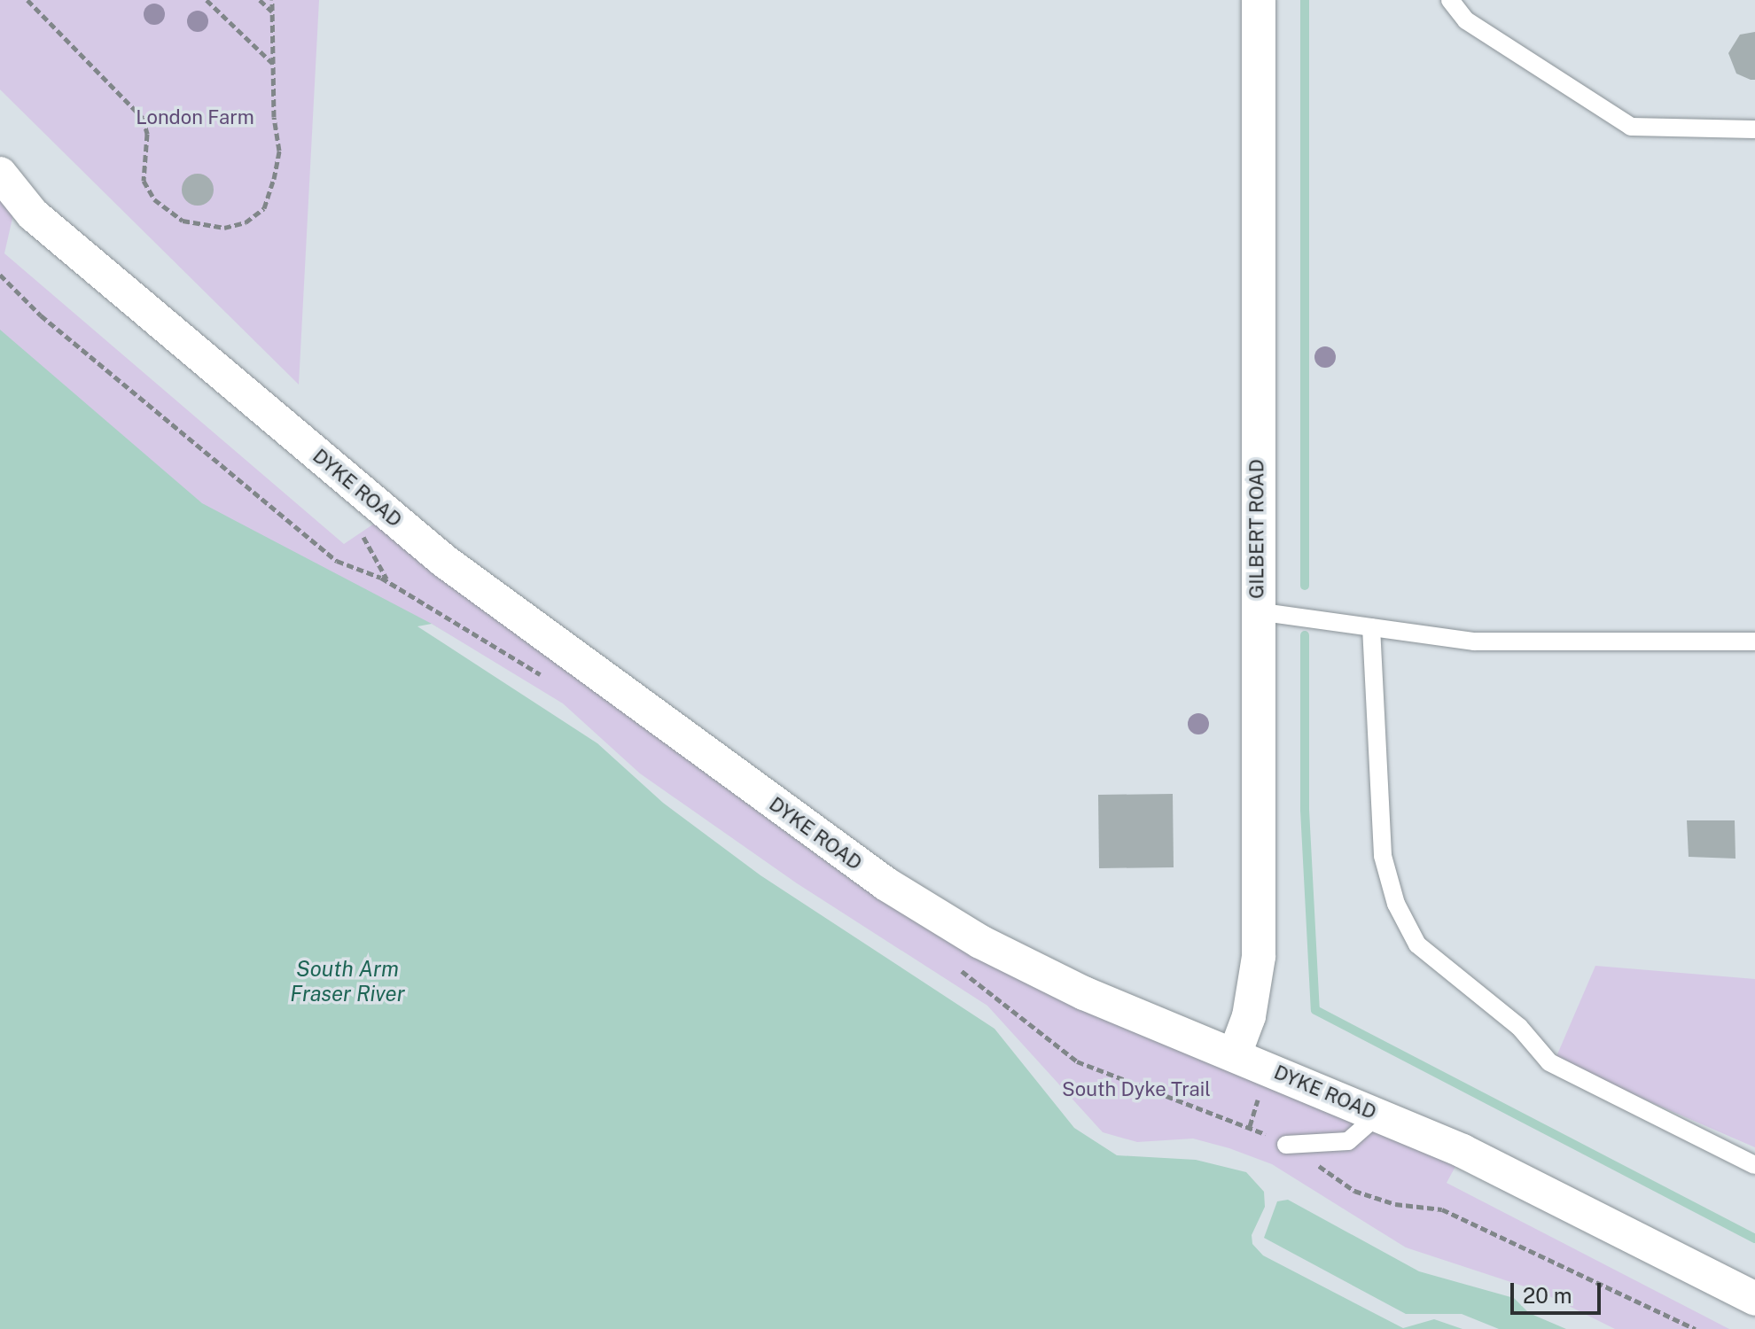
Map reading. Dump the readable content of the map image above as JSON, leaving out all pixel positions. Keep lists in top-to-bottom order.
{
  "streets": {
    "street": ["DYKE ROAD", "GILBERT ROAD"]
  },
  "crossings": [
    ["DYKE ROAD", "GILBERT ROAD"]
  ],
  "water": ["South Arm Fraser River"],
  "parks": ["London Farm", "South Dyke Trail"],
  "scale_bar": "20 m"
}
